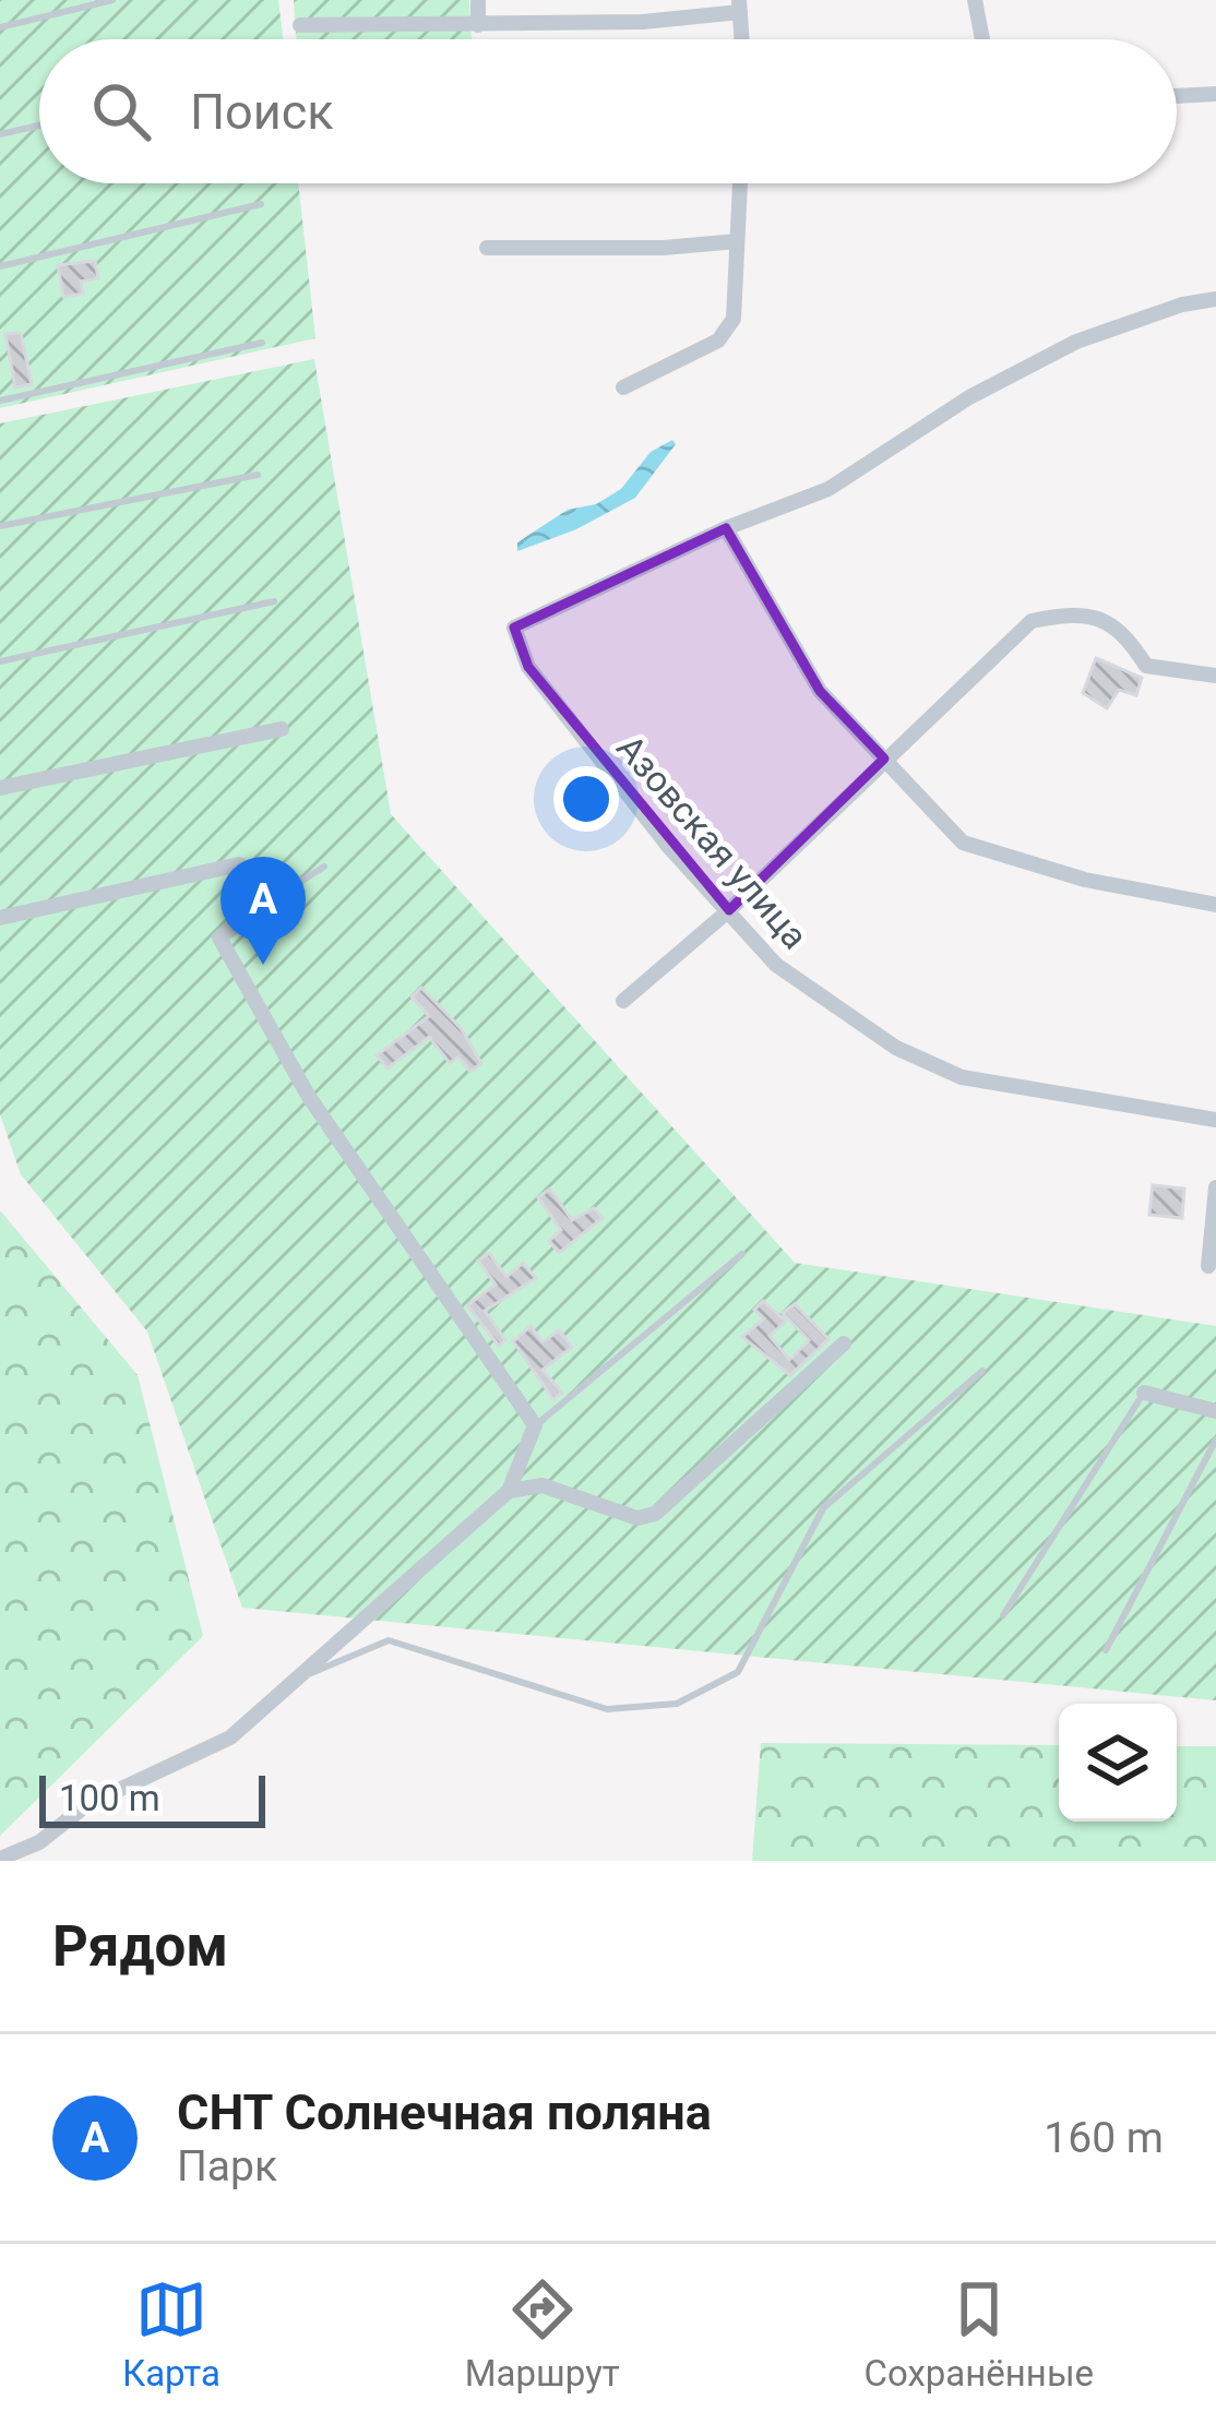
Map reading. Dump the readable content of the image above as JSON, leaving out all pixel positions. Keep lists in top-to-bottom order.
{
  "streets": {
    "street": ["Азовская улица"]
  },
  "scale_bar": "100 m",
  "page": {
    "search": "Поиск",
    "pins": "A",
    "scale": "100 m",
    "heading": "Рядом",
    "list": [
      {
        "mark": "A",
        "name": "СНТ Солнечная поляна",
        "note": "Парк",
        "value": "160 m"
      }
    ],
    "nav": ["Карта", "Маршрут", "Сохранённые"]
  }
}
